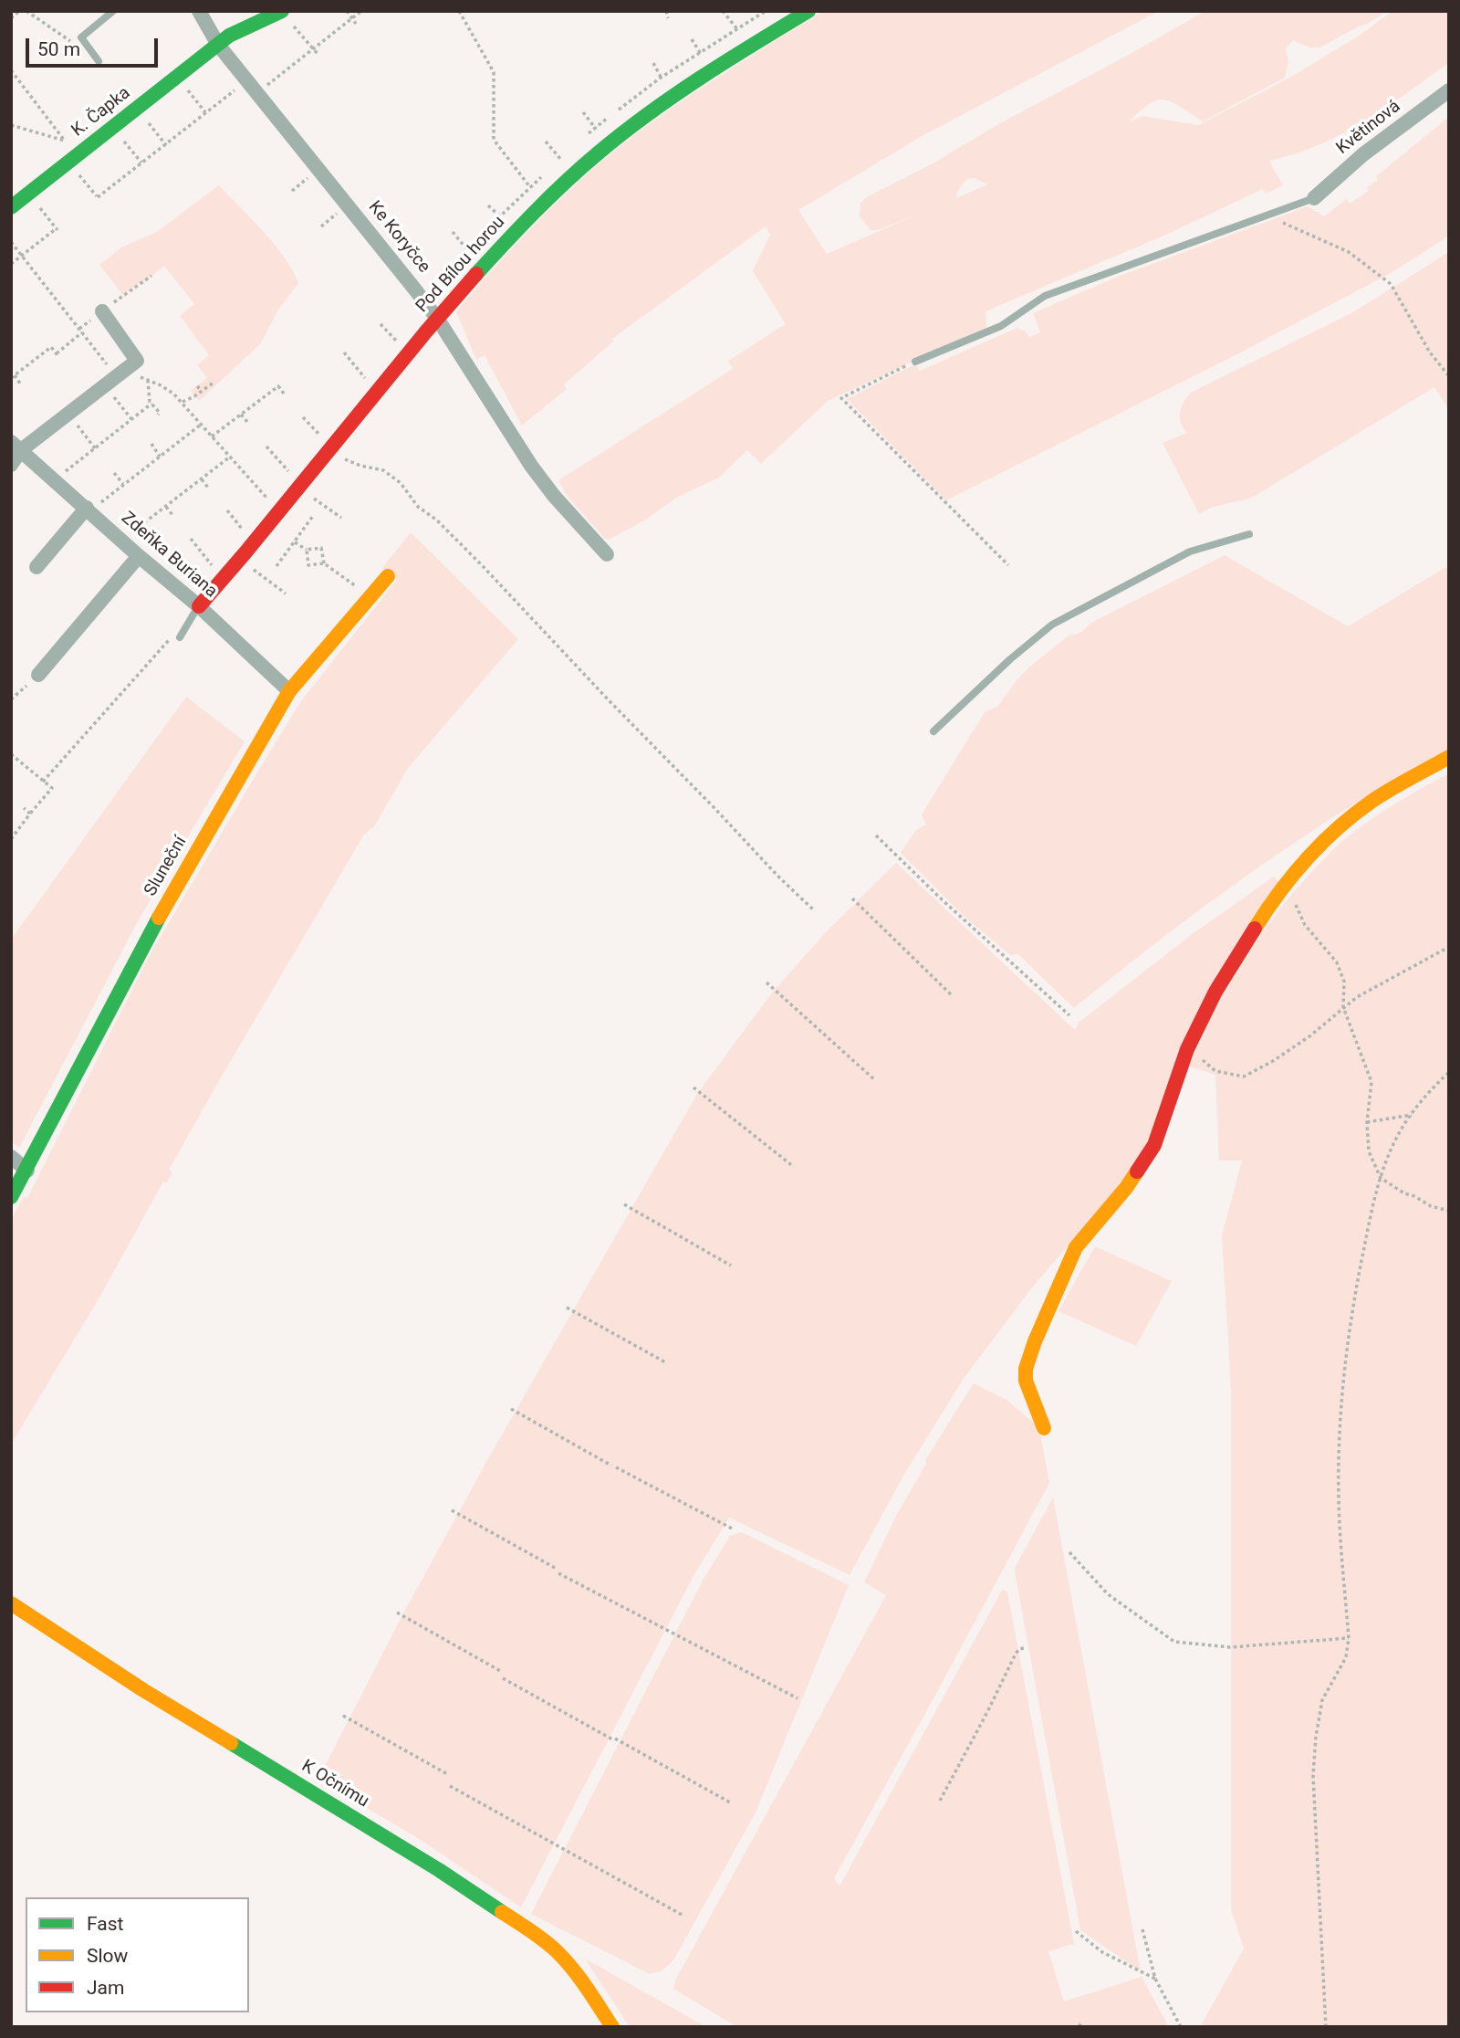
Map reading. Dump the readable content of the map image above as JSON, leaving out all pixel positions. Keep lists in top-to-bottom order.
{
  "streets": {
    "street": [
      "K. Čapka",
      "Květinová",
      "Ke Koryčce",
      "Pod Bílou horou",
      "Zdeňka Buriana",
      "Sluneční",
      "K Očnímu"
    ]
  },
  "crossings": [
    ["K. Čapka", "Ke Koryčce"],
    ["Ke Koryčce", "Pod Bílou horou"],
    ["Pod Bílou horou", "Zdeňka Buriana"],
    ["Zdeňka Buriana", "Sluneční"]
  ],
  "legend": ["Fast", "Slow", "Jam"],
  "scale_bar": "50 m"
}
